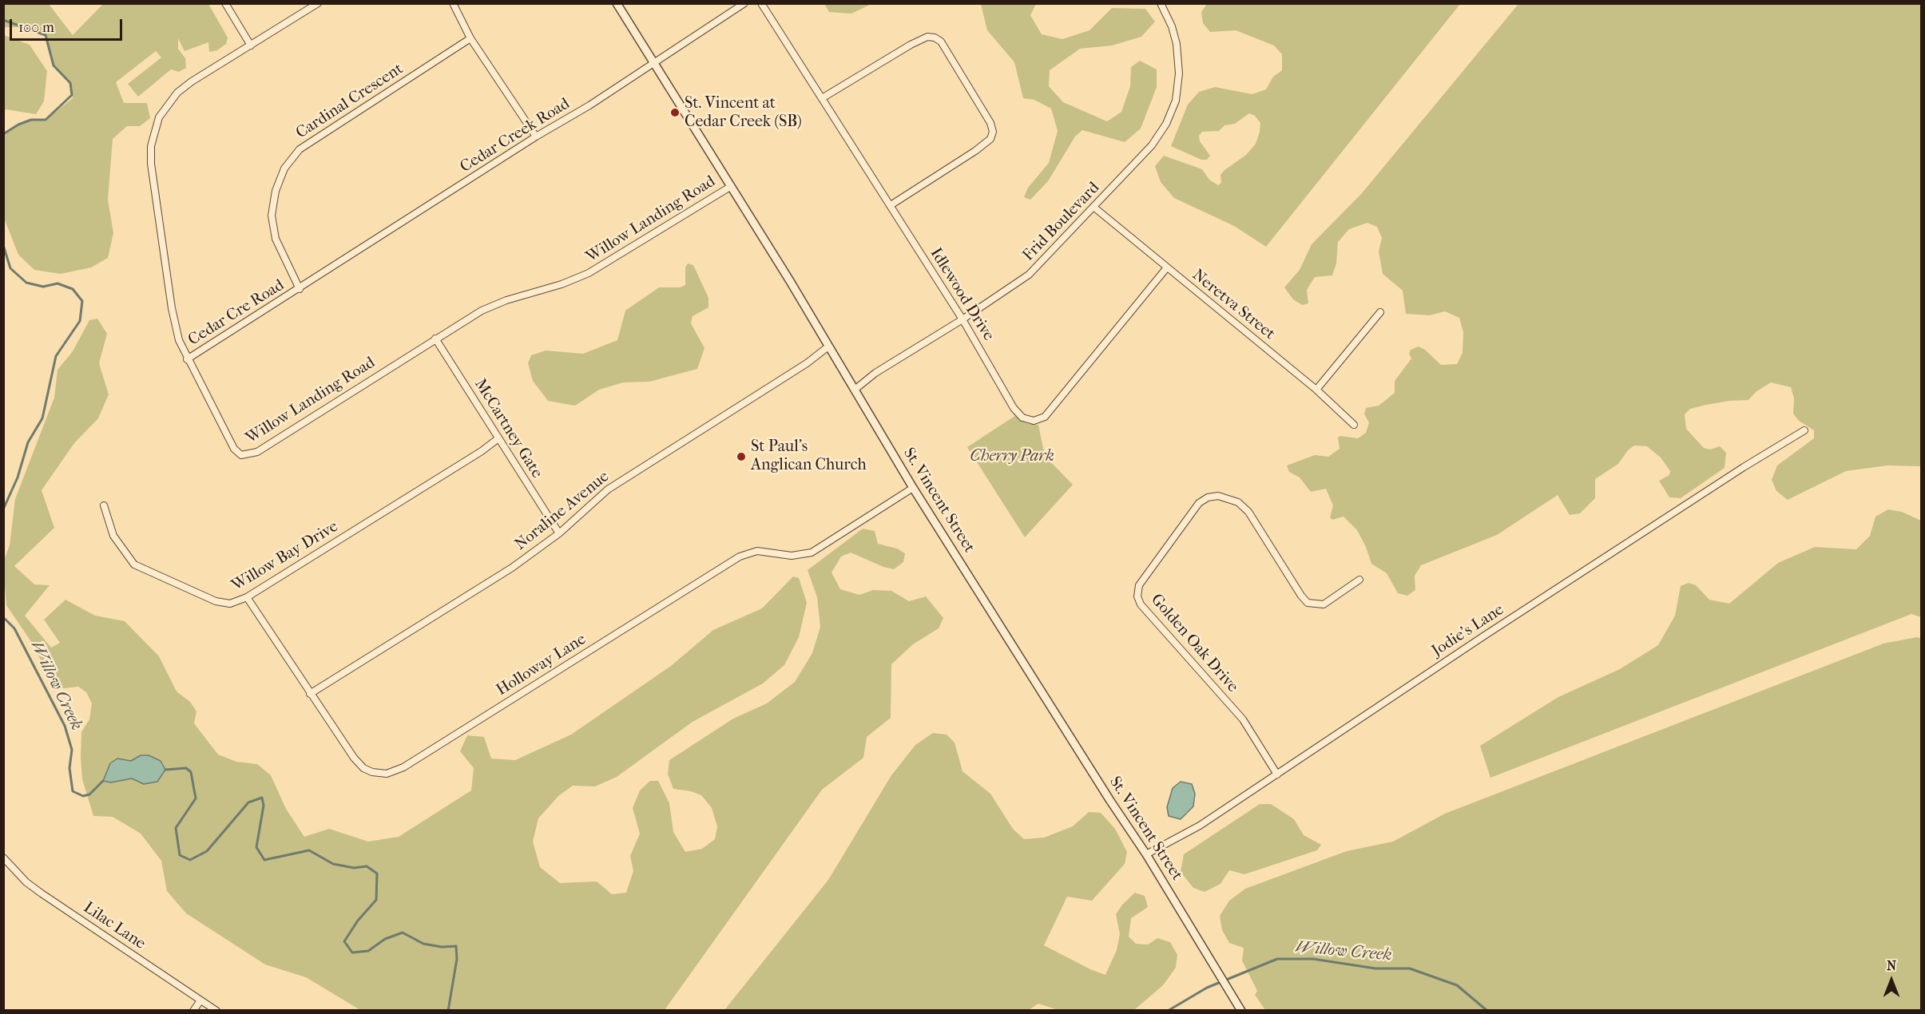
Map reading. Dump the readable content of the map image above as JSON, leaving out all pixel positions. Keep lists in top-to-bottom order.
{
  "streets": {
    "street": [
      "Cardinal Crescent",
      "Cedar Creek Road",
      "Willow Landing Road",
      "Frid Boulevard",
      "Idlewood Drive",
      "Neretva Street",
      "Cedar Cre Road",
      "McCartney Gate",
      "St. Vincent Street",
      "Noraline Avenue",
      "Willow Bay Drive",
      "Jodie's Lane",
      "Golden Oak Drive",
      "Holloway Lane",
      "Lilac Lane"
    ]
  },
  "crossings": [
    ["Cardinal Crescent", "Cedar Creek Road"],
    ["Cardinal Crescent", "Cedar Cre Road"],
    ["Cedar Creek Road", "Cedar Cre Road"],
    ["Cedar Creek Road", "St. Vincent Street"],
    ["Willow Landing Road", "Cedar Cre Road"],
    ["Willow Landing Road", "McCartney Gate"],
    ["Willow Landing Road", "St. Vincent Street"],
    ["Frid Boulevard", "Idlewood Drive"],
    ["Frid Boulevard", "Neretva Street"],
    ["Frid Boulevard", "St. Vincent Street"],
    ["Idlewood Drive", "Neretva Street"],
    ["McCartney Gate", "Noraline Avenue"],
    ["McCartney Gate", "Willow Bay Drive"],
    ["St. Vincent Street", "Noraline Avenue"],
    ["St. Vincent Street", "Jodie's Lane"],
    ["St. Vincent Street", "Holloway Lane"],
    ["Noraline Avenue", "Holloway Lane"],
    ["Willow Bay Drive", "Holloway Lane"],
    ["Jodie's Lane", "Golden Oak Drive"]
  ],
  "water": ["Willow Creek"],
  "parks": ["Cherry Park"],
  "places": ["St. Vincent at Cedar Creek (SB)", "St Paul’s Anglican Church"],
  "scale_bar": "100 m",
  "north": "top"
}
